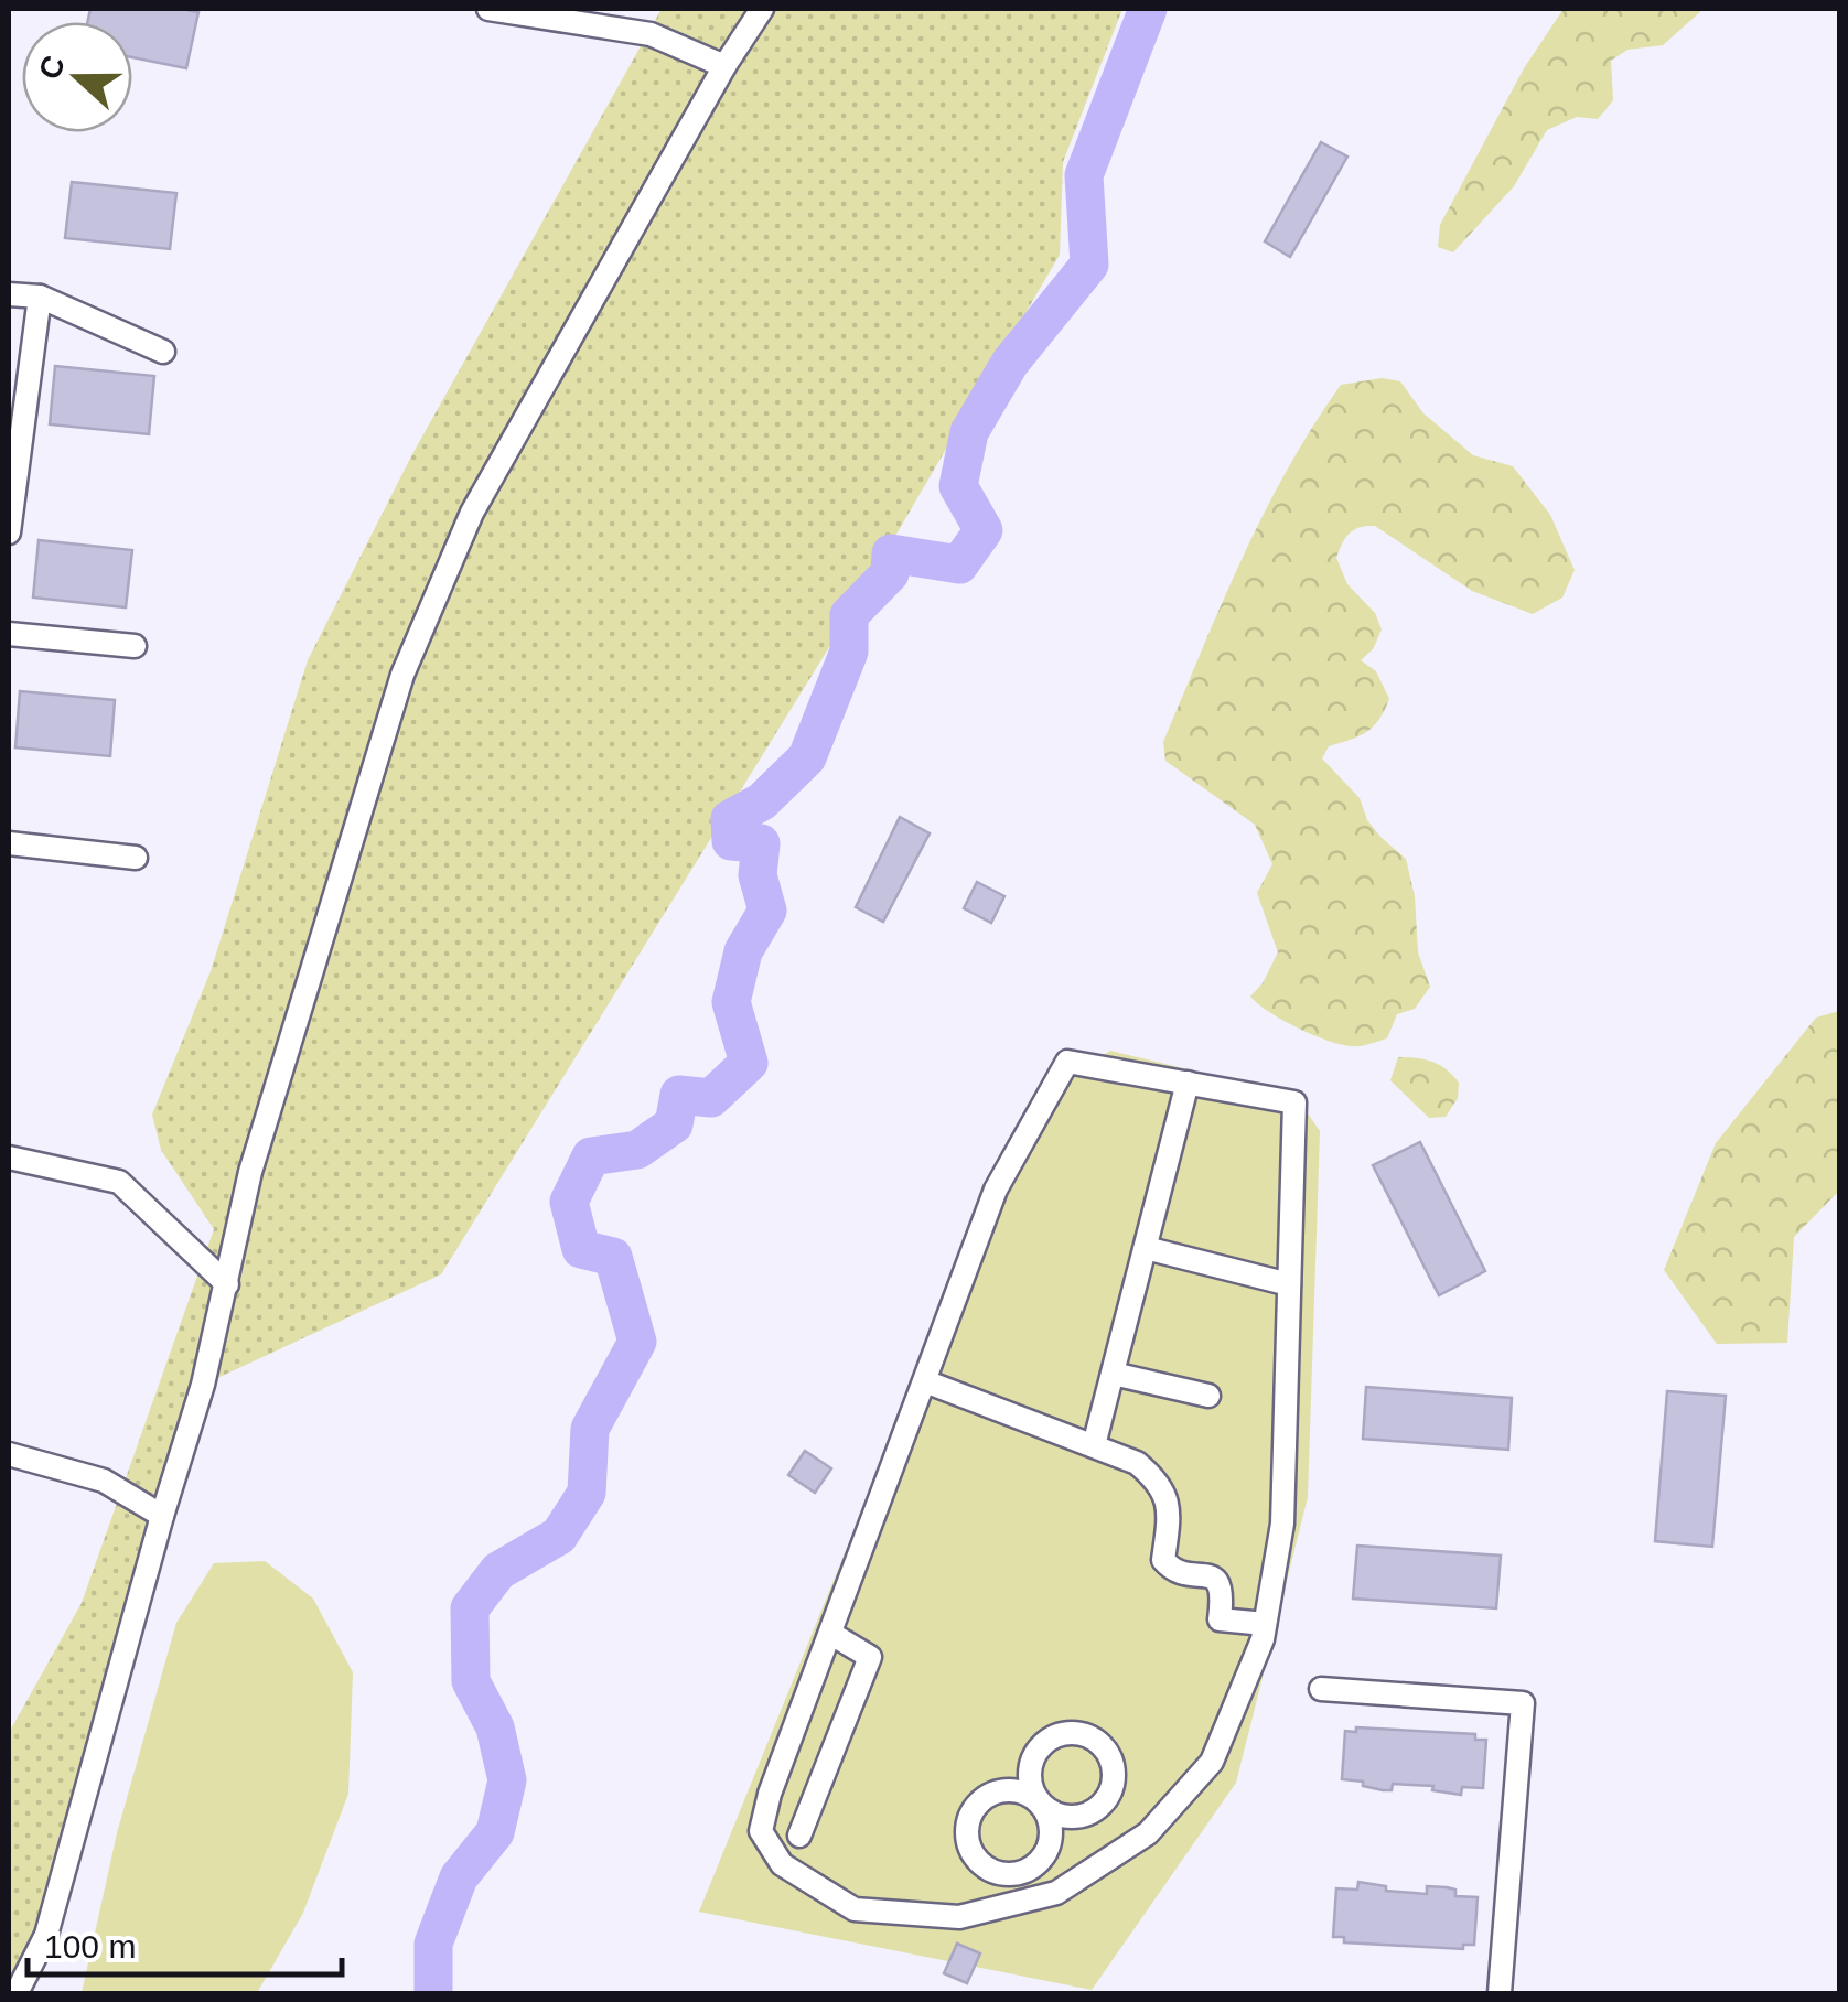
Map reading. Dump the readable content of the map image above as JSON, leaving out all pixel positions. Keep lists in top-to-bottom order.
{
  "scale_bar": "100 m",
  "north": "left"
}
